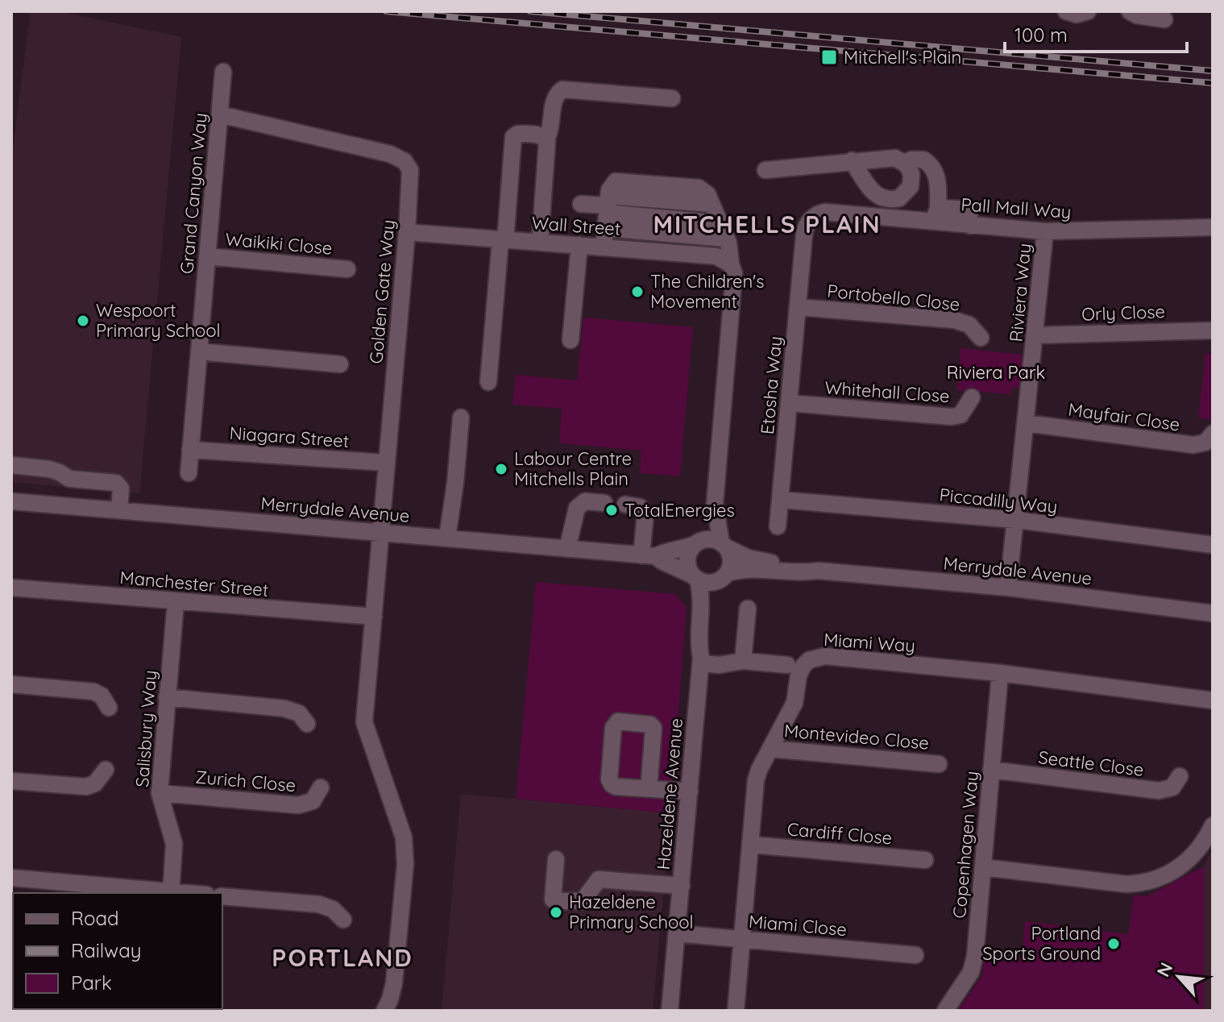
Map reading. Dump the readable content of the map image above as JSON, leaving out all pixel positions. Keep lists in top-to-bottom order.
{
  "streets": {
    "street": [
      "Grand Canyon Way",
      "Pall Mall Way",
      "Wall Street",
      "Waikiki Close",
      "Golden Gate Way",
      "Riviera Way",
      "Portobello Close",
      "Orly Close",
      "Etosha Way",
      "Whitehall Close",
      "Mayfair Close",
      "Niagara Street",
      "Piccadilly Way",
      "Merrydale Avenue",
      "Manchester Street",
      "Miami Way",
      "Salisbury Way",
      "Montevideo Close",
      "Seattle Close",
      "Zurich Close",
      "Hazeldene Avenue",
      "Cardiff Close",
      "Copenhagen Way",
      "Miami Close"
    ]
  },
  "crossings": [
    ["Grand Canyon Way", "Waikiki Close"],
    ["Grand Canyon Way", "Golden Gate Way"],
    ["Grand Canyon Way", "Niagara Street"],
    ["Pall Mall Way", "Riviera Way"],
    ["Pall Mall Way", "Etosha Way"],
    ["Wall Street", "Golden Gate Way"],
    ["Golden Gate Way", "Niagara Street"],
    ["Golden Gate Way", "Merrydale Avenue"],
    ["Golden Gate Way", "Manchester Street"],
    ["Riviera Way", "Orly Close"],
    ["Riviera Way", "Mayfair Close"],
    ["Riviera Way", "Piccadilly Way"],
    ["Riviera Way", "Merrydale Avenue"],
    ["Portobello Close", "Etosha Way"],
    ["Etosha Way", "Whitehall Close"],
    ["Etosha Way", "Piccadilly Way"],
    ["Merrydale Avenue", "Hazeldene Avenue"],
    ["Manchester Street", "Salisbury Way"],
    ["Miami Way", "Montevideo Close"],
    ["Miami Way", "Cardiff Close"],
    ["Miami Way", "Copenhagen Way"],
    ["Miami Way", "Miami Close"],
    ["Salisbury Way", "Zurich Close"],
    ["Seattle Close", "Copenhagen Way"],
    ["Hazeldene Avenue", "Miami Close"]
  ],
  "districts": ["MITCHELLS PLAIN", "PORTLAND"],
  "parks": ["Riviera Park"],
  "places": {
    "transit": ["Mitchell's Plain"],
    "other": [
      "The Children's Movement",
      "Wespoort Primary School",
      "Labour Centre Mitchells Plain",
      "TotalEnergies",
      "Hazeldene Primary School",
      "Portland Sports Ground"
    ]
  },
  "legend": ["Road", "Railway", "Park"],
  "scale_bar": "100 m",
  "north": "top left"
}
